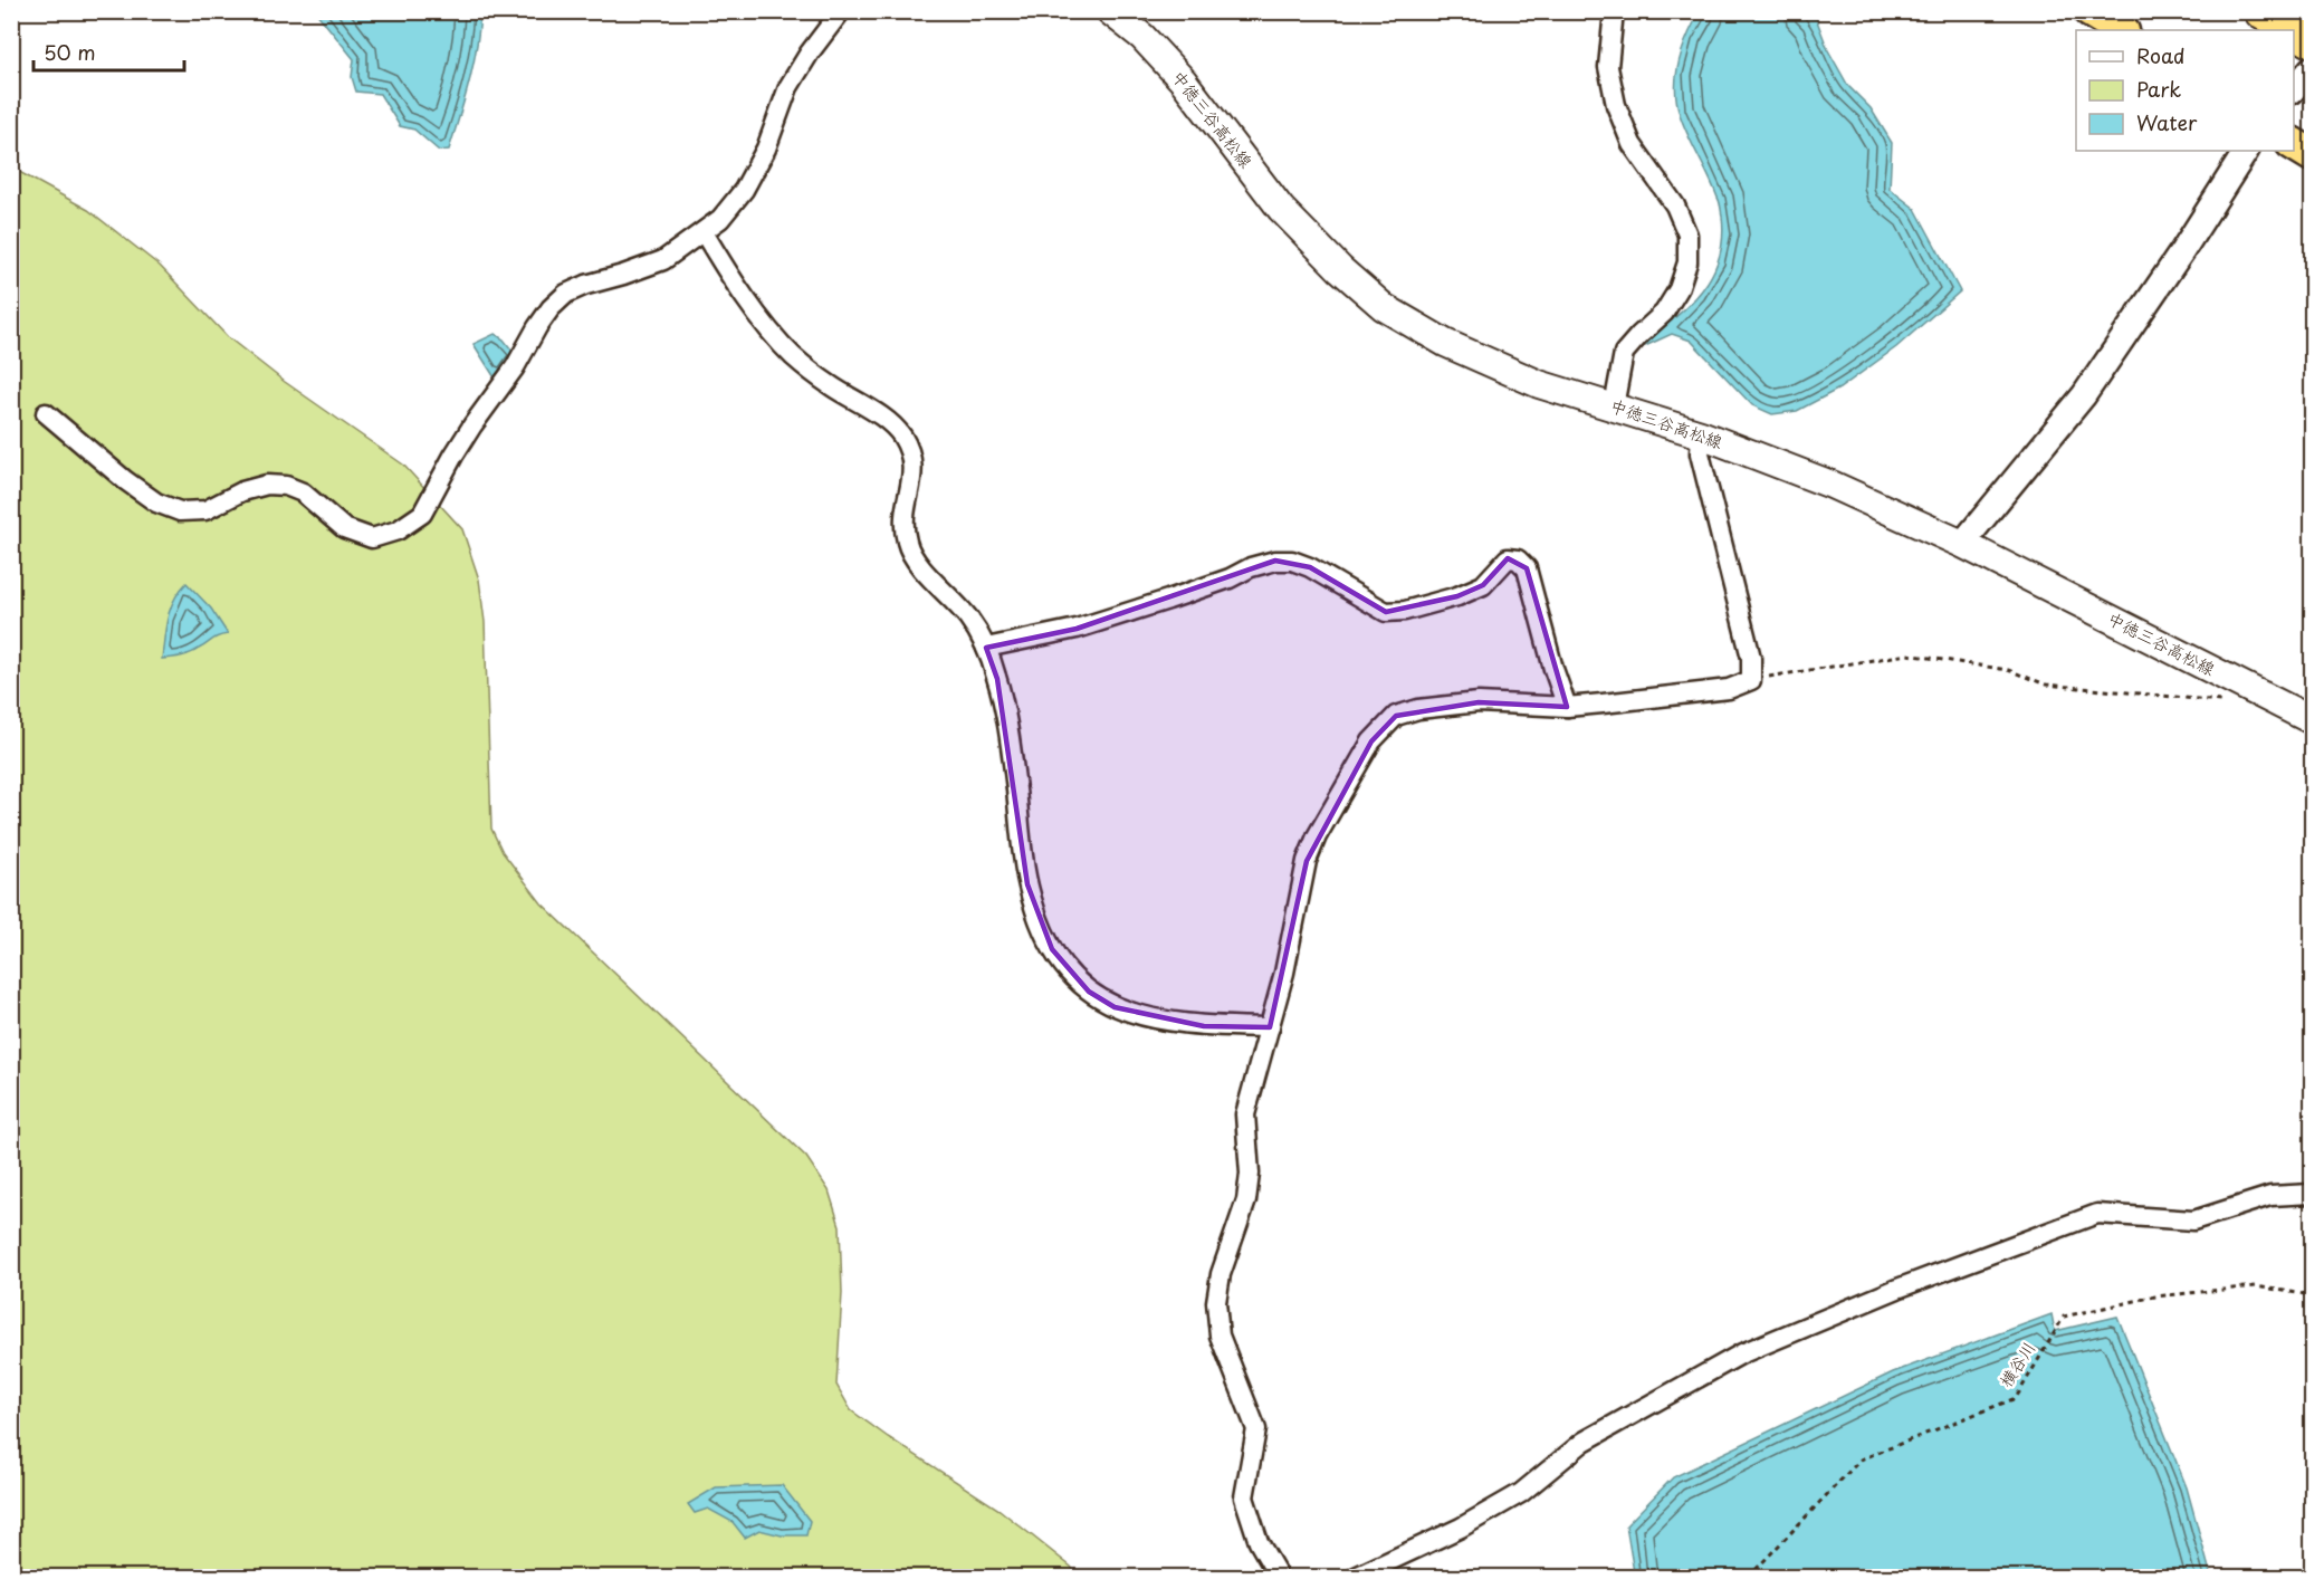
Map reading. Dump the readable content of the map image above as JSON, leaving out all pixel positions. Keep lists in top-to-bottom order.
{
  "streets": {
    "main road": ["中徳三谷高松線"],
    "path": ["横谷川"]
  },
  "legend": ["Road", "Park", "Water"],
  "scale_bar": "50 m"
}
